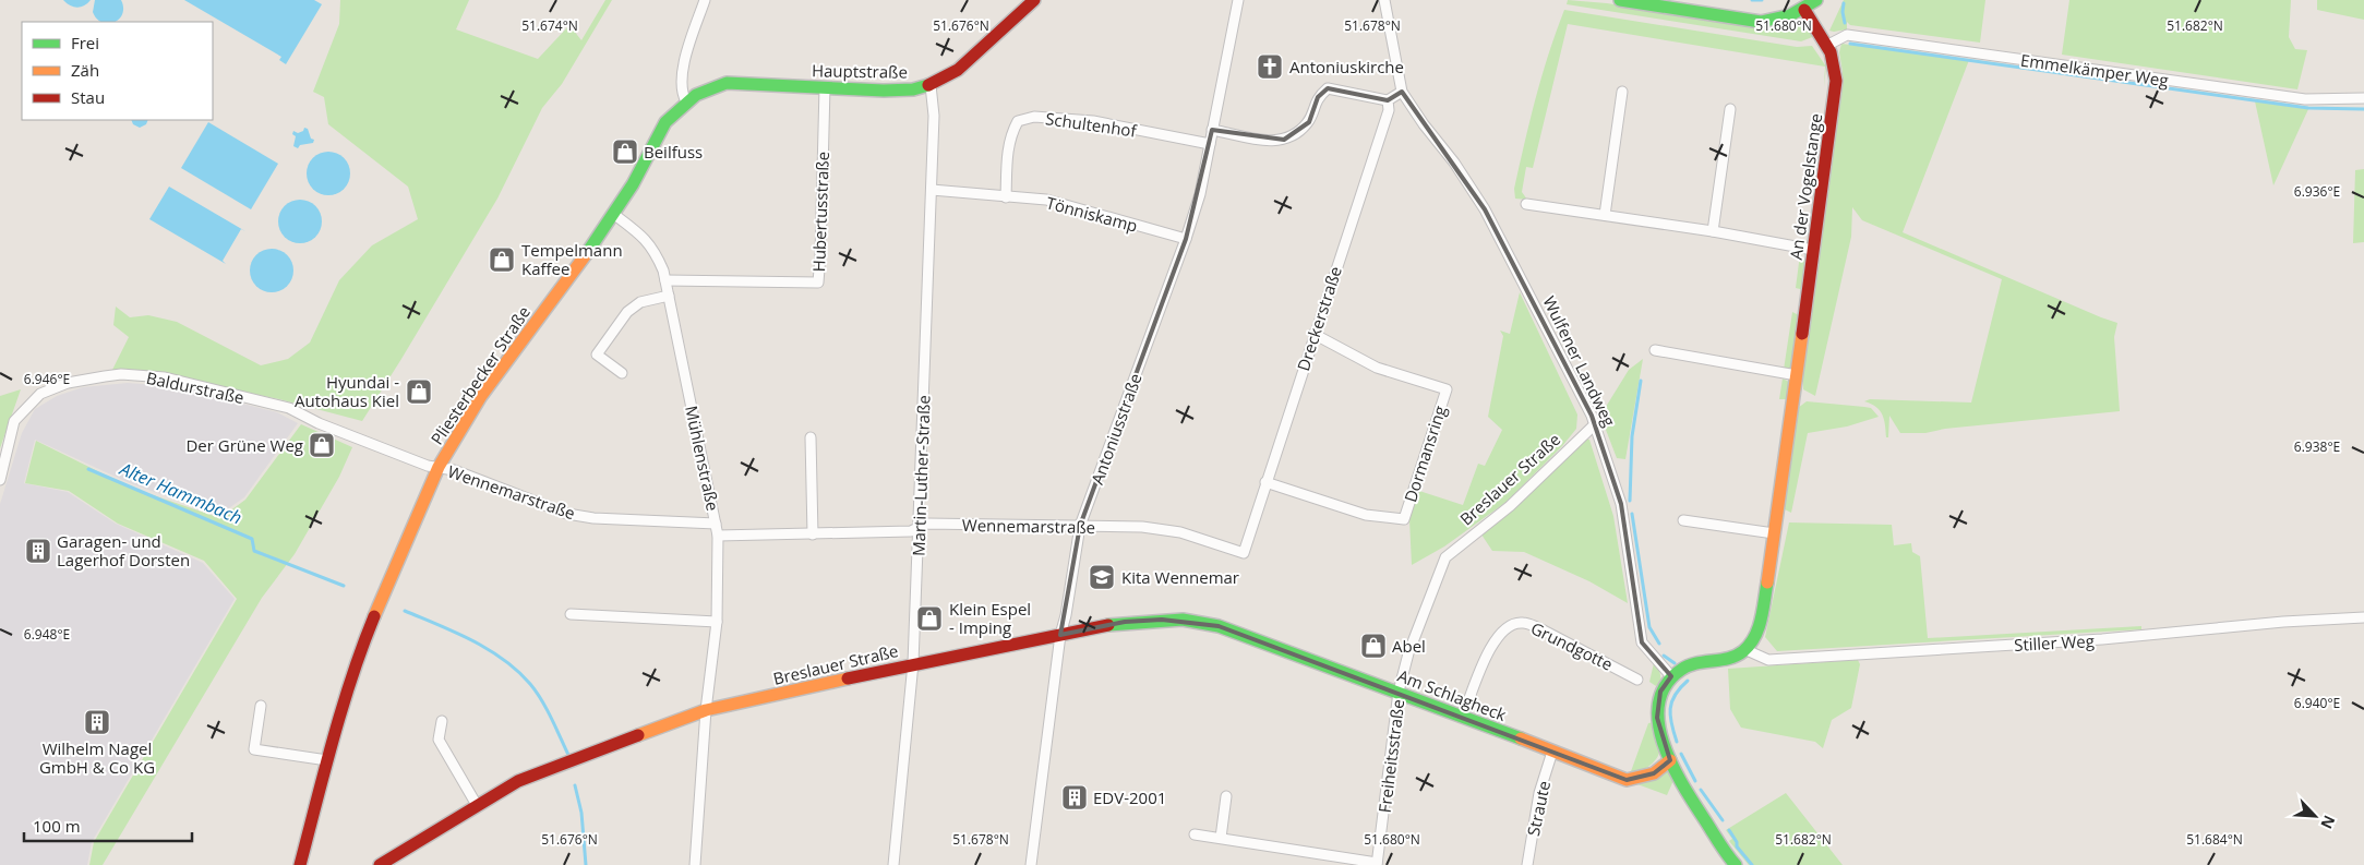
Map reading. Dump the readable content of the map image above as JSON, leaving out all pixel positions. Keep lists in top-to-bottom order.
{
  "streets": {
    "street": [
      "Emmelkämper Weg",
      "Hauptstraße",
      "Schultenhof",
      "An der Vogelstange",
      "Hubertusstraße",
      "Tönniskamp",
      "Dreckerstraße",
      "Wulfener Landweg",
      "Pliesterbecker Straße",
      "Baldurstraße",
      "Antoniusstraße",
      "Dormansring",
      "Mühlenstraße",
      "Martin-Luther-Straße",
      "Breslauer Straße",
      "Wennemarstraße",
      "Stiller Weg",
      "Grundgotte",
      "Am Schlagheck",
      "Freiheitsstraße",
      "Straute"
    ]
  },
  "crossings": [
    ["Emmelkämper Weg", "An der Vogelstange"],
    ["Hauptstraße", "Hubertusstraße"],
    ["Hauptstraße", "Pliesterbecker Straße"],
    ["Hauptstraße", "Martin-Luther-Straße"],
    ["Schultenhof", "Tönniskamp"],
    ["Schultenhof", "Antoniusstraße"],
    ["An der Vogelstange", "Stiller Weg"],
    ["Hubertusstraße", "Mühlenstraße"],
    ["Tönniskamp", "Antoniusstraße"],
    ["Tönniskamp", "Martin-Luther-Straße"],
    ["Dreckerstraße", "Dormansring"],
    ["Dreckerstraße", "Wennemarstraße"],
    ["Wulfener Landweg", "Breslauer Straße"],
    ["Pliesterbecker Straße", "Baldurstraße"],
    ["Pliesterbecker Straße", "Mühlenstraße"],
    ["Pliesterbecker Straße", "Wennemarstraße"],
    ["Baldurstraße", "Wennemarstraße"],
    ["Antoniusstraße", "Breslauer Straße"],
    ["Antoniusstraße", "Wennemarstraße"],
    ["Mühlenstraße", "Breslauer Straße"],
    ["Mühlenstraße", "Wennemarstraße"],
    ["Martin-Luther-Straße", "Breslauer Straße"],
    ["Martin-Luther-Straße", "Wennemarstraße"],
    ["Breslauer Straße", "Am Schlagheck"],
    ["Breslauer Straße", "Freiheitsstraße"],
    ["Grundgotte", "Am Schlagheck"],
    ["Am Schlagheck", "Freiheitsstraße"],
    ["Am Schlagheck", "Straute"]
  ],
  "water": ["Alter Hammbach"],
  "places": {
    "church": ["Antoniuskirche"],
    "shop": [
      "Beilfuss",
      "Tempelmann Kaffee",
      "Hyundai - Autohaus Kiel",
      "Der Grüne Weg",
      "Klein Espel - Imping",
      "Abel"
    ],
    "building": ["Garagen- und Lagerhof Dorsten", "Wilhelm Nagel GmbH & Co KG", "EDV-2001"],
    "school or university": ["Kita Wennemar"]
  },
  "legend": ["Frei", "Zäh", "Stau"],
  "scale_bar": "100 m",
  "north": "bottom right",
  "coordinates": [
    "51.674°N",
    "51.676°N",
    "51.678°N",
    "51.680°N",
    "51.682°N",
    "6.936°E",
    "6.946°E",
    "6.938°E",
    "6.948°E",
    "6.940°E",
    "51.684°N"
  ]
}
